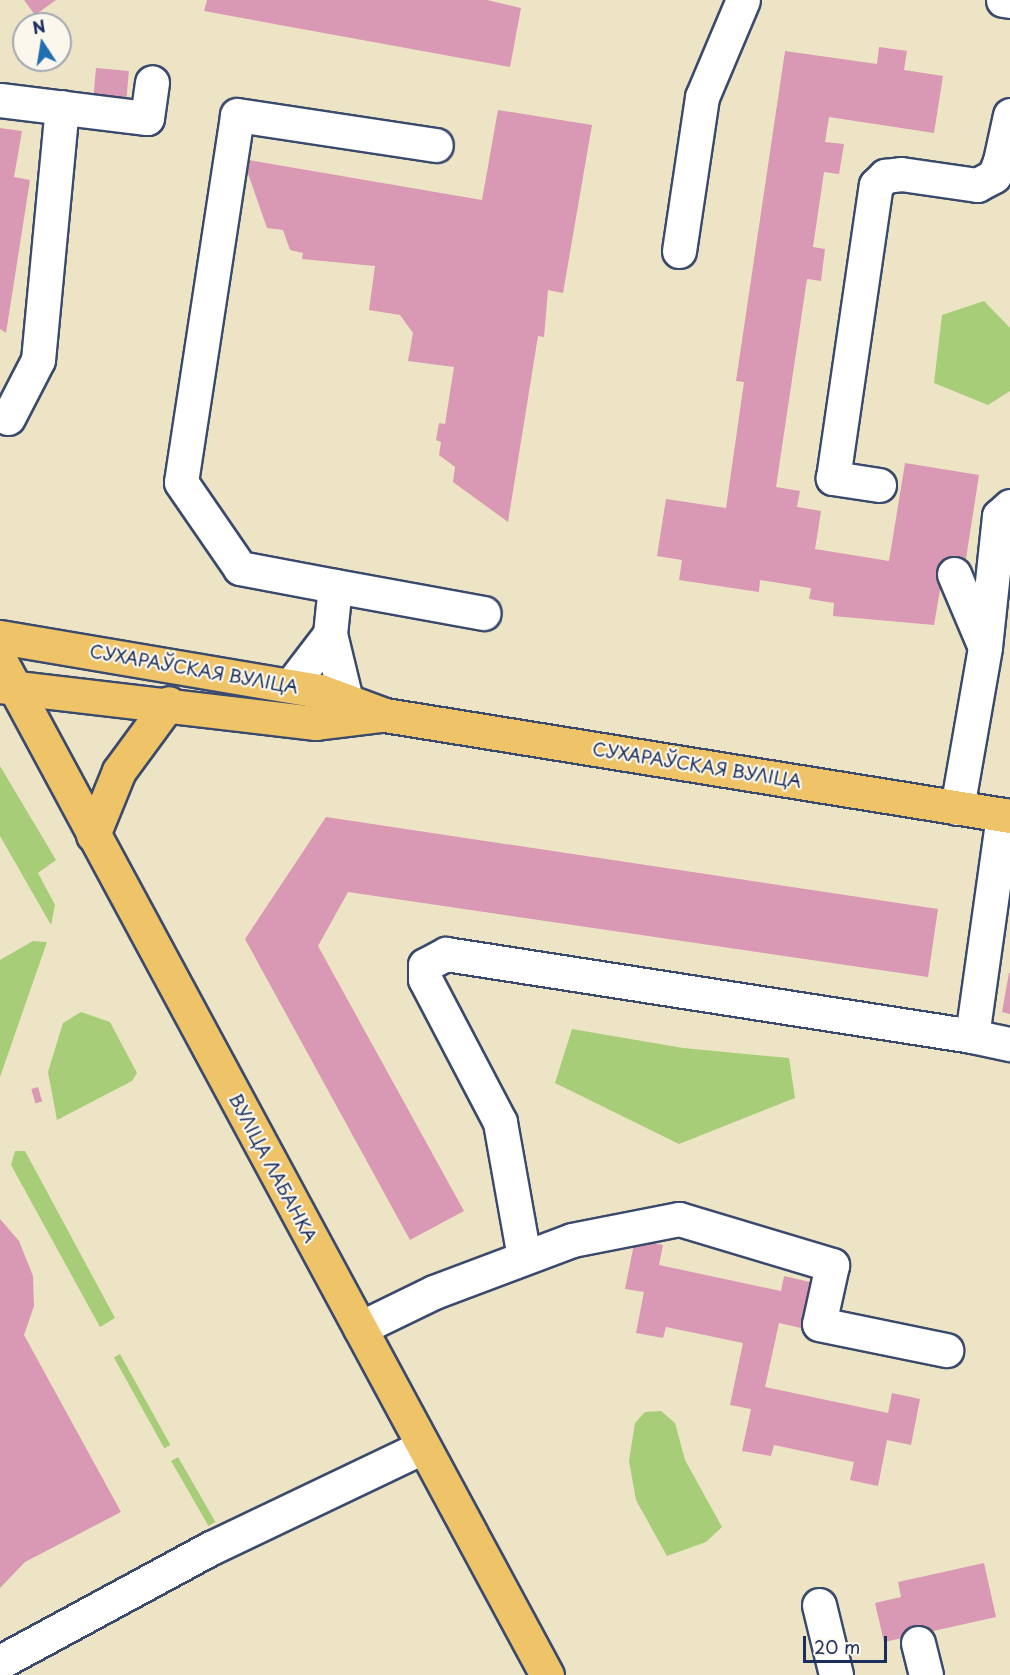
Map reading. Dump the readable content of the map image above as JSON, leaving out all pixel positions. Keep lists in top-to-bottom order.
{
  "streets": {
    "main road": ["СУХАРАЎСКАЯ ВУЛІЦА", "ВУЛІЦА ЛАБАНКА"]
  },
  "crossings": [
    ["СУХАРАЎСКАЯ ВУЛІЦА", "ВУЛІЦА ЛАБАНКА"]
  ],
  "scale_bar": "20 m",
  "north": "top"
}
